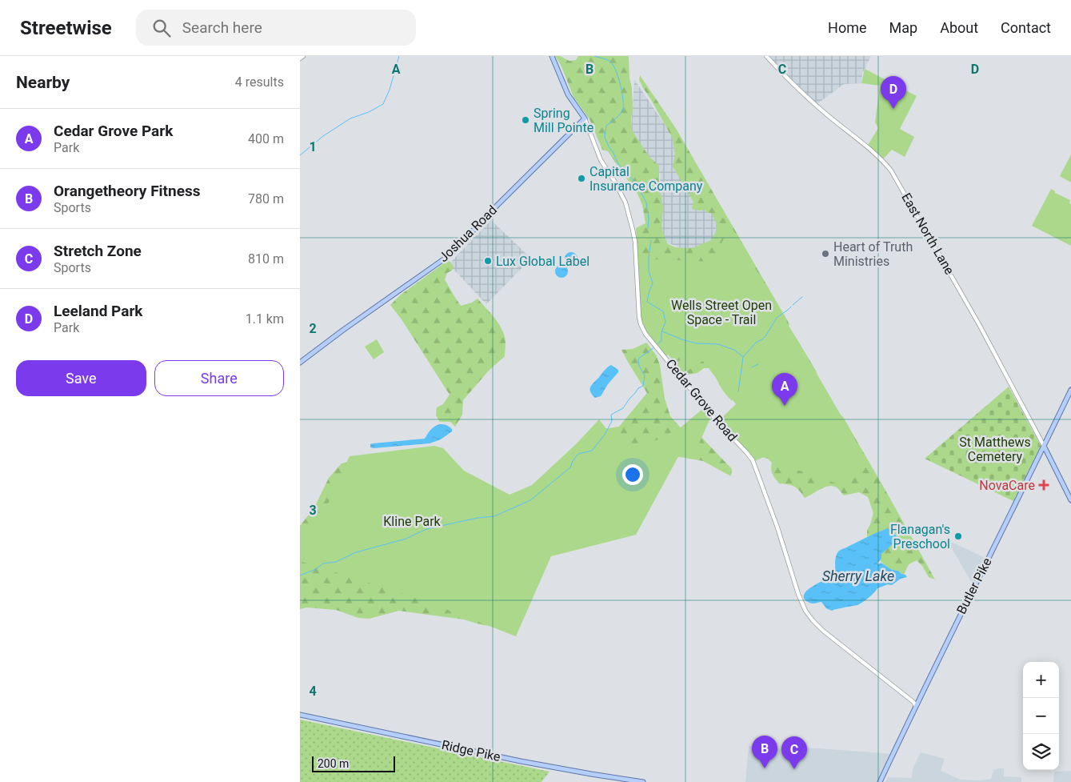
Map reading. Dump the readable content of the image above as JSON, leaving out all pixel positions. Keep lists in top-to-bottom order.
{
  "streets": {
    "main road": [
      "Joshua Road",
      "Cedar Grove Road",
      "Butler Pike",
      "Ridge Pike"
    ],
    "street": ["East North Lane"]
  },
  "crossings": [
    ["Joshua Road", "Cedar Grove Road"],
    ["East North Lane", "Butler Pike"],
    ["Cedar Grove Road", "Butler Pike"]
  ],
  "water": ["Sherry Lake"],
  "parks": ["Wells Street Open Space - Trail", "St Matthews Cemetery", "Kline Park"],
  "places": {
    "other": [
      "Spring Mill Pointe",
      "Capital Insurance Company",
      "Heart of Truth Ministries",
      "Lux Global Label",
      "Flanagan's Preschool"
    ],
    "health": ["NovaCare"]
  },
  "scale_bar": "200 m",
  "page": {
    "header": "Streetwise",
    "search": "Search here",
    "nav": [
      "Home",
      "Map",
      "About",
      "Contact"
    ],
    "heading": ["Nearby", "4 results"],
    "pins": [
      "D",
      "A",
      "B",
      "C"
    ],
    "list": [
      {
        "mark": "A",
        "name": "Cedar Grove Park",
        "note": "Park",
        "value": "400 m"
      },
      {
        "mark": "B",
        "name": "Orangetheory Fitness",
        "note": "Sports",
        "value": "780 m"
      },
      {
        "mark": "C",
        "name": "Stretch Zone",
        "note": "Sports",
        "value": "810 m"
      },
      {
        "mark": "D",
        "name": "Leeland Park",
        "note": "Park",
        "value": "1.1 km"
      }
    ],
    "buttons": ["Save", "Share"],
    "map_buttons": ["+", "−"],
    "scale": "200 m"
  },
  "grid": {
    "columns": [
      "A",
      "B",
      "C",
      "D"
    ],
    "rows": [
      "1",
      "2",
      "3",
      "4"
    ]
  }
}
